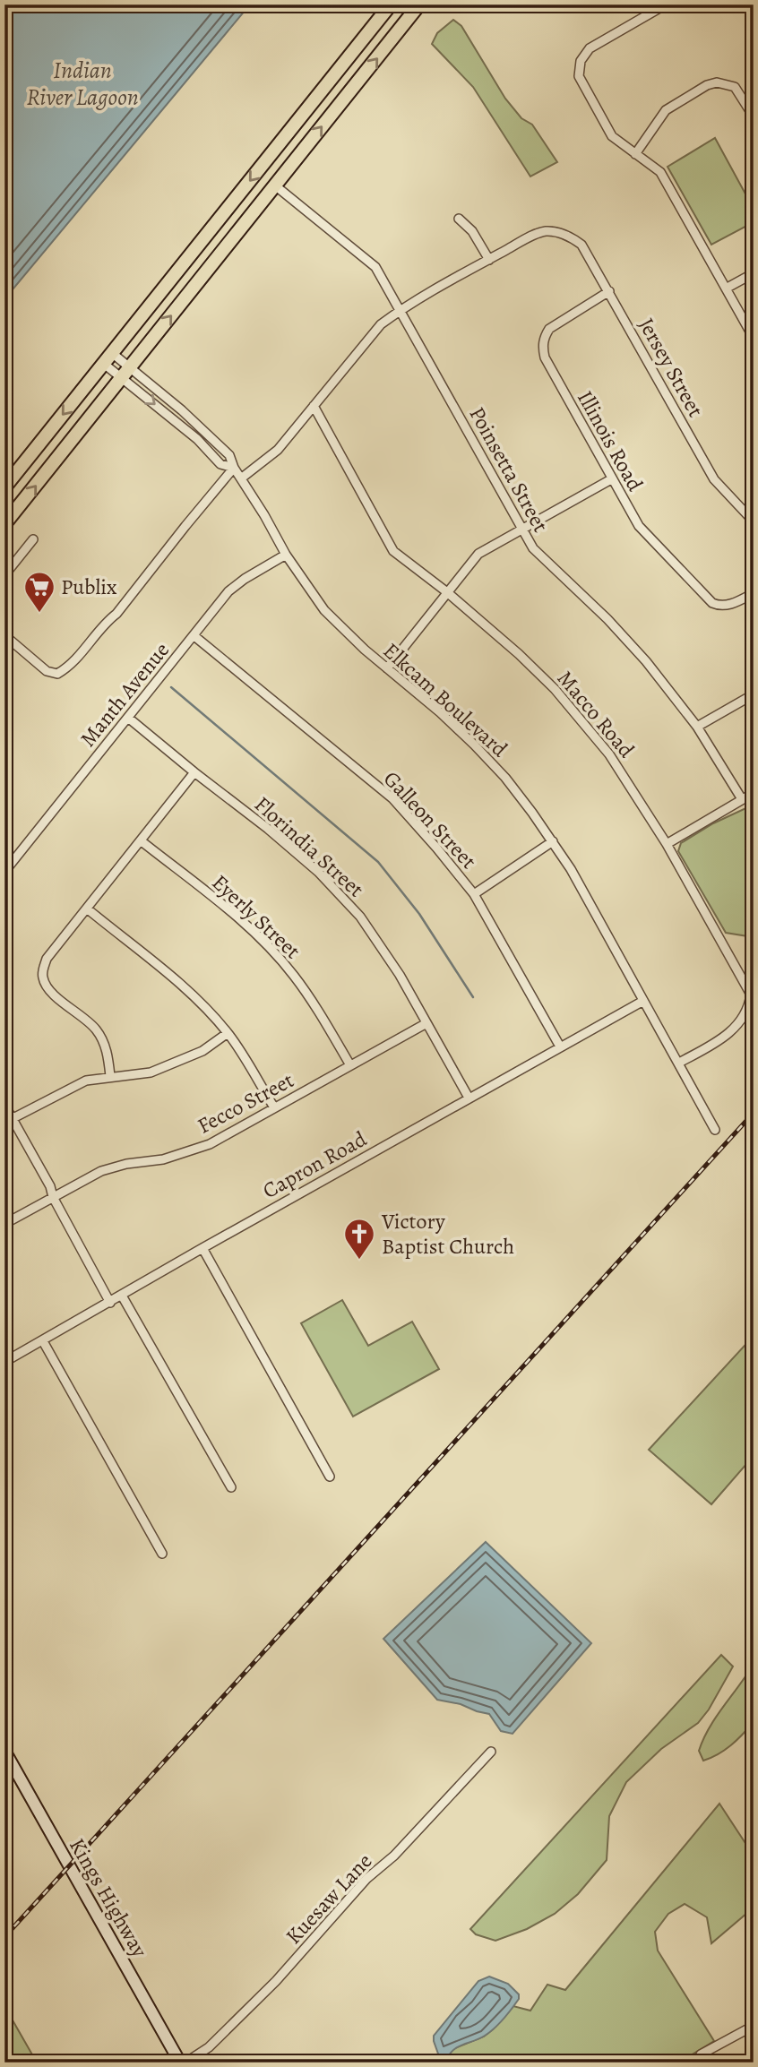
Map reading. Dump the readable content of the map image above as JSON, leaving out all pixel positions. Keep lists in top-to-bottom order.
{
  "streets": {
    "street": [
      "Jersey Street",
      "Illinois Road",
      "Poinsetta Street",
      "Manth Avenue",
      "Elkcam Boulevard",
      "Macco Road",
      "Galleon Street",
      "Florindia Street",
      "Eyerly Street",
      "Fecco Street",
      "Capron Road",
      "Kings Highway",
      "Kuesaw Lane"
    ]
  },
  "crossings": [
    ["Jersey Street", "Illinois Road"],
    ["Manth Avenue", "Elkcam Boulevard"],
    ["Manth Avenue", "Galleon Street"],
    ["Manth Avenue", "Florindia Street"],
    ["Elkcam Boulevard", "Macco Road"],
    ["Elkcam Boulevard", "Capron Road"],
    ["Galleon Street", "Capron Road"],
    ["Florindia Street", "Fecco Street"],
    ["Florindia Street", "Capron Road"],
    ["Eyerly Street", "Fecco Street"]
  ],
  "water": ["Indian River Lagoon"],
  "places": {
    "supermarket": ["Publix"],
    "church": ["Victory Baptist Church"]
  }
}
